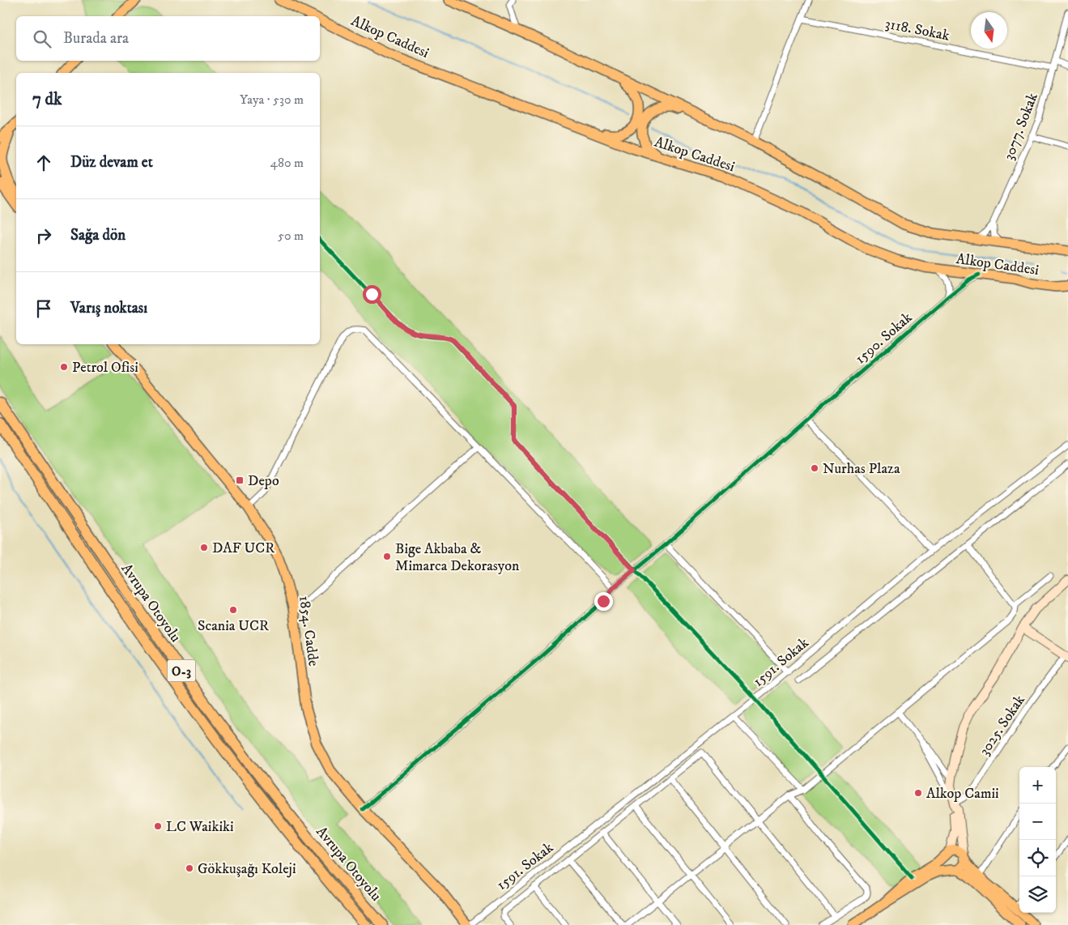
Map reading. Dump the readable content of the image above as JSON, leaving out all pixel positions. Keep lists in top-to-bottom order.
{
  "streets": {
    "highway": ["Avrupa Otoyolu", "O-3"],
    "main road": ["Alkop Caddesi", "1854. Cadde"],
    "street": [
      "3118. Sokak",
      "3077. Sokak",
      "1590. Sokak",
      "1591. Sokak",
      "3025. Sokak"
    ]
  },
  "crossings": [
    ["3118. Sokak", "3077. Sokak"],
    ["Alkop Caddesi", "3077. Sokak"],
    ["Alkop Caddesi", "1590. Sokak"],
    ["1590. Sokak", "1854. Cadde"],
    ["1854. Cadde", "1591. Sokak"]
  ],
  "places": {
    "other": [
      "Petrol Ofisi",
      "Nurhas Plaza",
      "DAF UCR",
      "Bige Akbaba & Mimarca Dekorasyon",
      "Scania UCR",
      "Alkop Camii",
      "LC Waikiki",
      "Gökkuşağı Koleji"
    ],
    "transit": ["Depo"]
  },
  "north": "bottom",
  "page": {
    "search": "Burada ara",
    "heading": ["7 dk", "Yaya · 530 m"],
    "list": [
      ["Düz devam et", "480 m"],
      ["Sağa dön", "50 m"],
      "Varış noktası"
    ],
    "map_buttons": ["+", "−"]
  }
}
